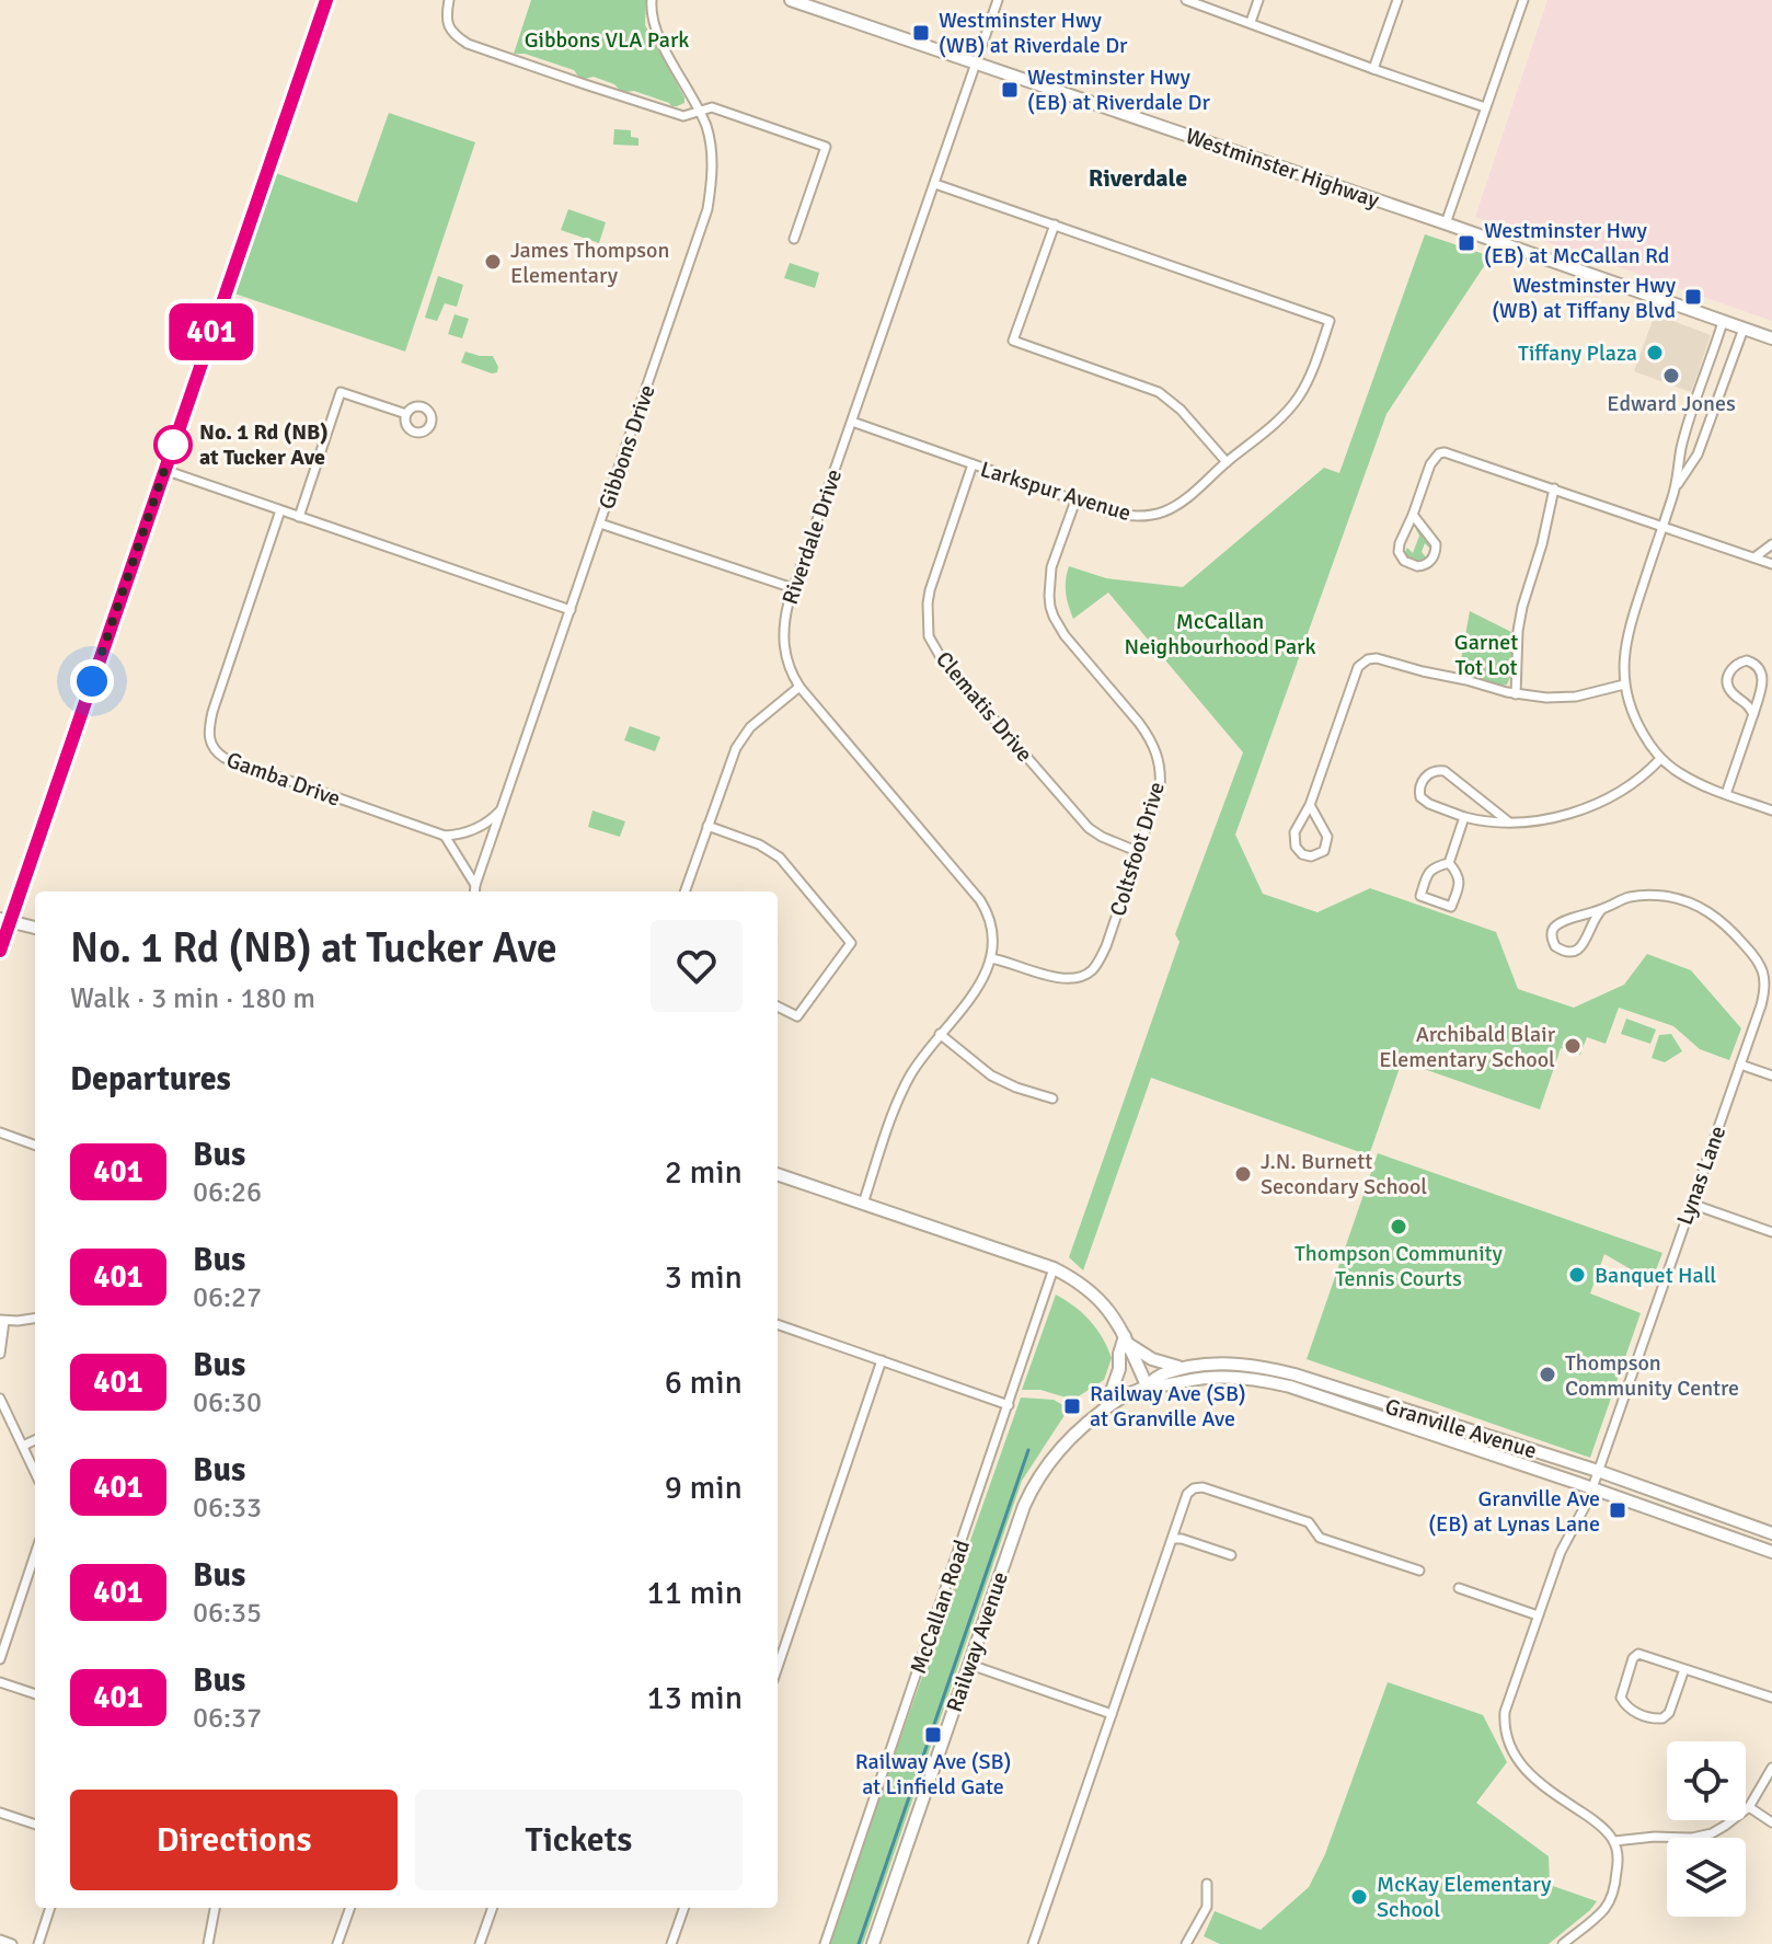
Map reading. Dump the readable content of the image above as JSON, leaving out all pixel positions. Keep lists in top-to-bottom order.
{
  "streets": {
    "main road": ["Westminster Highway", "Granville Avenue", "Railway Avenue"],
    "street": [
      "Gibbons Drive",
      "Larkspur Avenue",
      "Riverdale Drive",
      "Clematis Drive",
      "Gamba Drive",
      "Coltsfoot Drive",
      "Lynas Lane",
      "McCallan Road"
    ]
  },
  "crossings": [
    ["Westminster Highway", "Riverdale Drive"],
    ["Larkspur Avenue", "Riverdale Drive"],
    ["Larkspur Avenue", "Clematis Drive"],
    ["Larkspur Avenue", "Coltsfoot Drive"],
    ["Riverdale Drive", "Coltsfoot Drive"],
    ["Clematis Drive", "Coltsfoot Drive"],
    ["Lynas Lane", "Granville Avenue"],
    ["Granville Avenue", "Railway Avenue"]
  ],
  "districts": ["Riverdale"],
  "parks": ["Gibbons VLA Park", "McCallan Neighbourhood Park", "Garnet Tot Lot"],
  "places": {
    "transit": [
      "Westminster Hwy (WB) at Riverdale Dr",
      "Westminster Hwy (EB) at Riverdale Dr",
      "Westminster Hwy (EB) at McCallan Rd",
      "Westminster Hwy (WB) at Tiffany Blvd",
      "Railway Ave (SB) at Granville Ave",
      "Granville Ave (EB) at Lynas Lane",
      "Railway Ave (SB) at Linfield Gate"
    ],
    "other": [
      "James Thompson Elementary",
      "Tiffany Plaza",
      "Edward Jones",
      "No. 1 Rd (NB) at Tucker Ave",
      "Archibald Blair Elementary School",
      "J.N. Burnett Secondary School",
      "Thompson Community Tennis Courts",
      "Banquet Hall",
      "Thompson Community Centre",
      "McKay Elementary School"
    ]
  },
  "lines": ["bus line 401"],
  "page": {
    "on_map": "401",
    "heading": [
      ["No. 1 Rd (NB) at Tucker Ave", "Walk · 3 min · 180 m"],
      "Departures"
    ],
    "list": [
      {
        "mark": "401",
        "name": "Bus",
        "note": "06:26",
        "value": "2 min"
      },
      {
        "mark": "401",
        "name": "Bus",
        "note": "06:27",
        "value": "3 min"
      },
      {
        "mark": "401",
        "name": "Bus",
        "note": "06:30",
        "value": "6 min"
      },
      {
        "mark": "401",
        "name": "Bus",
        "note": "06:33",
        "value": "9 min"
      },
      {
        "mark": "401",
        "name": "Bus",
        "note": "06:35",
        "value": "11 min"
      },
      {
        "mark": "401",
        "name": "Bus",
        "note": "06:37",
        "value": "13 min"
      }
    ],
    "buttons": ["Directions", "Tickets"]
  }
}
